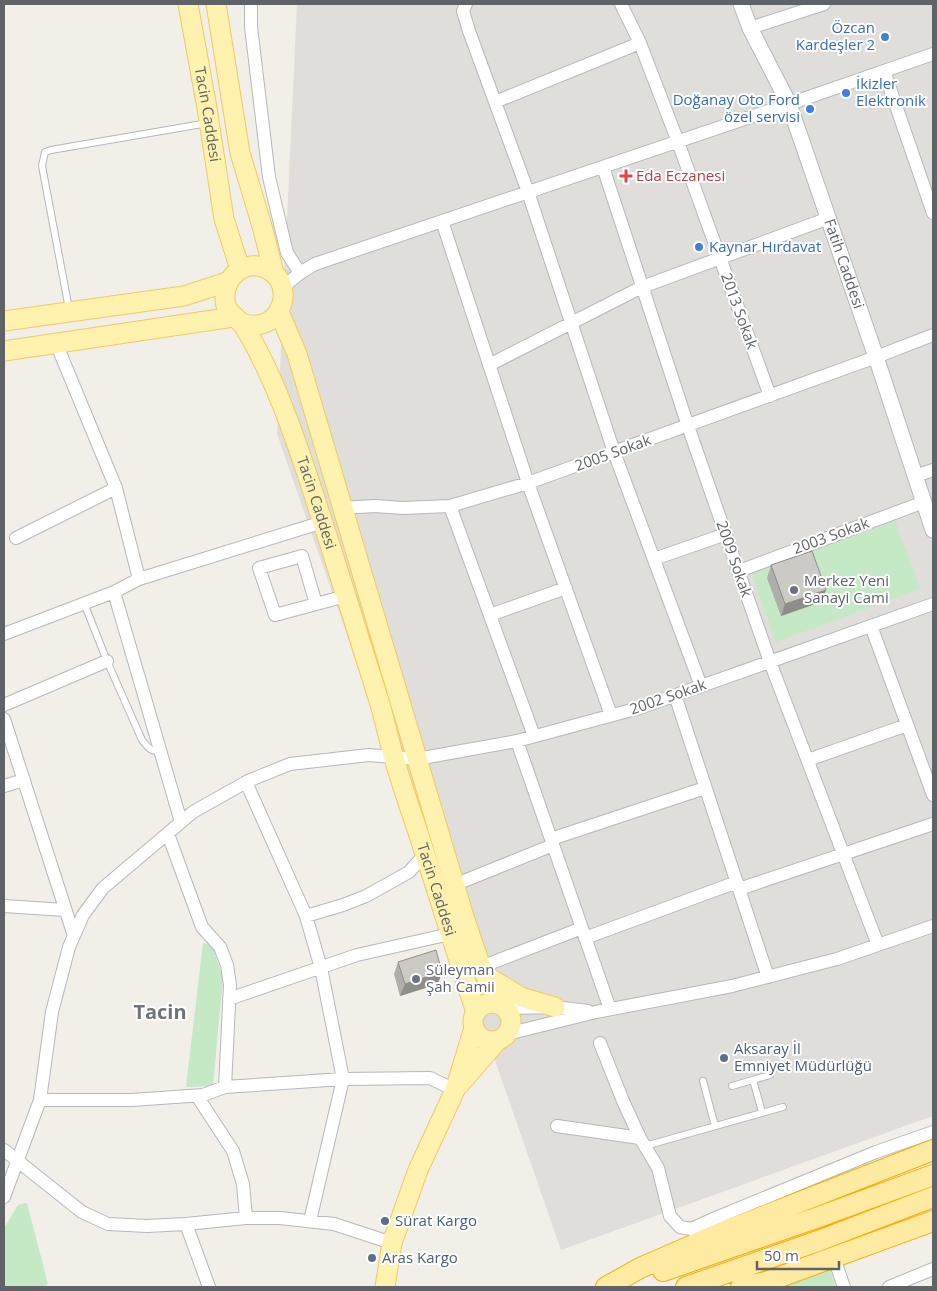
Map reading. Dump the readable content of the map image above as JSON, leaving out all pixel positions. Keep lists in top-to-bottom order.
{
  "streets": {
    "main road": ["Tacin Caddesi"],
    "street": [
      "Fatih Caddesi",
      "2013 Sokak",
      "2005 Sokak",
      "2003 Sokak",
      "2009 Sokak",
      "2002 Sokak"
    ]
  },
  "crossings": [
    ["Tacin Caddesi", "2005 Sokak"],
    ["Tacin Caddesi", "2002 Sokak"],
    ["Fatih Caddesi", "2005 Sokak"],
    ["Fatih Caddesi", "2003 Sokak"],
    ["2013 Sokak", "2005 Sokak"],
    ["2005 Sokak", "2009 Sokak"],
    ["2003 Sokak", "2009 Sokak"],
    ["2009 Sokak", "2002 Sokak"]
  ],
  "districts": ["Tacin"],
  "places": {
    "other": [
      "Özcan Kardeşler 2",
      "İkizler Elektronik",
      "Doğanay Oto Ford özel servisi",
      "Kaynar Hırdavat",
      "Merkez Yeni Sanayi Cami",
      "Süleyman Şah Camii",
      "Aksaray İl Emniyet Müdürlüğü",
      "Sürat Kargo",
      "Aras Kargo"
    ],
    "health": ["Eda Eczanesi"]
  },
  "scale_bar": "50 m"
}
